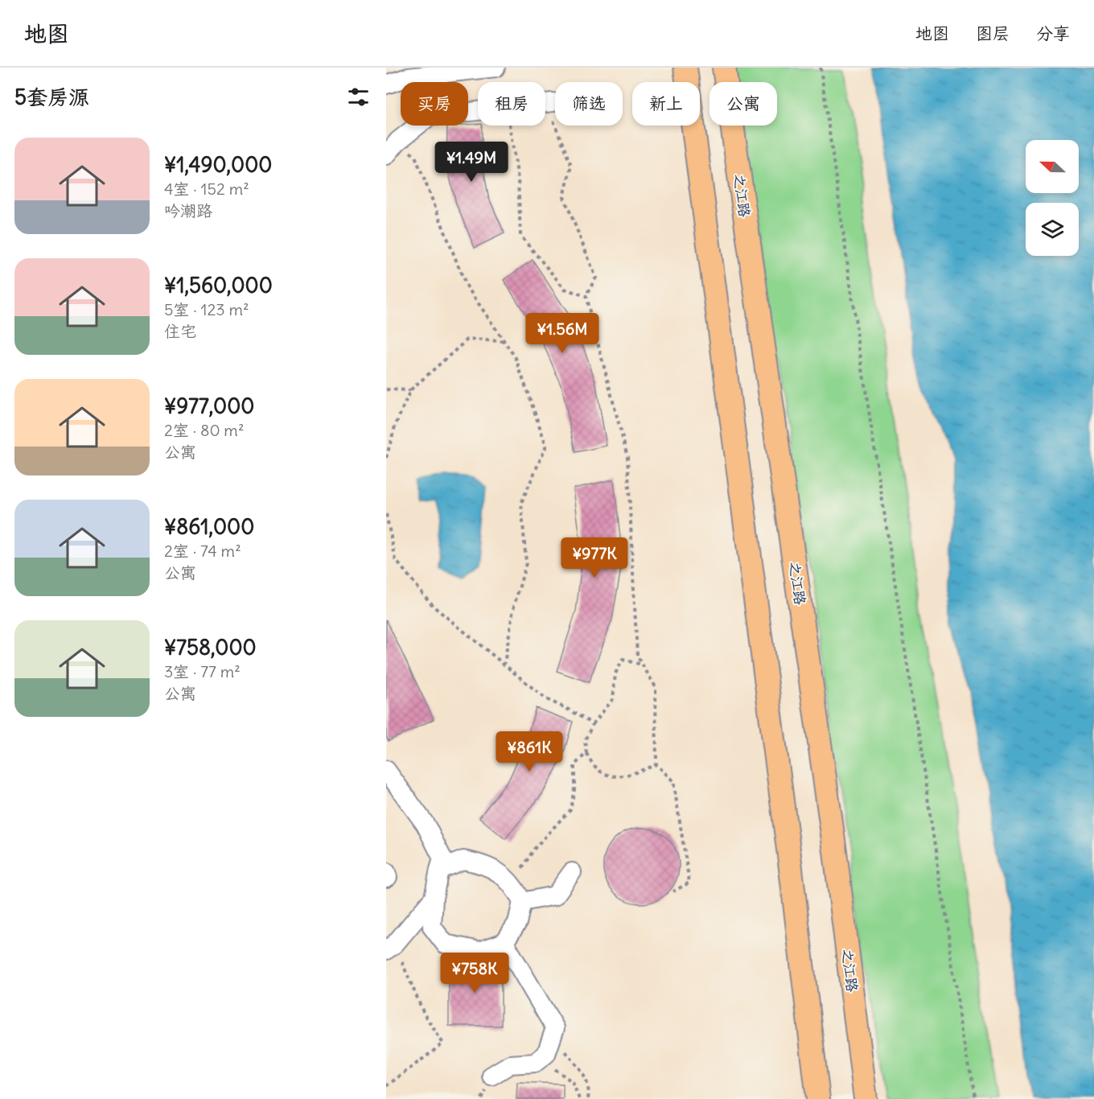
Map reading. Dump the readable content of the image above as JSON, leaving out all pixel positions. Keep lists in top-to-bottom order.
{
  "streets": {
    "main road": ["之江路"]
  },
  "north": "left",
  "page": {
    "header": "地图",
    "nav": ["地图", "图层", "分享"],
    "heading": "5套房源",
    "chip": [
      "买房",
      "租房",
      "筛选",
      "新上",
      "公寓"
    ],
    "list": [
      {
        "name": "¥1,490,000",
        "note": "4室 · 152 m² · 吟潮路"
      },
      {
        "name": "¥1,560,000",
        "note": "5室 · 123 m² · 住宅"
      },
      {
        "name": "¥977,000",
        "note": "2室 · 80 m² · 公寓"
      },
      {
        "name": "¥861,000",
        "note": "2室 · 74 m² · 公寓"
      },
      {
        "name": "¥758,000",
        "note": "3室 · 77 m² · 公寓"
      }
    ],
    "price": [
      "¥1.49M",
      "¥1.56M",
      "¥977K",
      "¥861K",
      "¥758K"
    ]
  }
}
